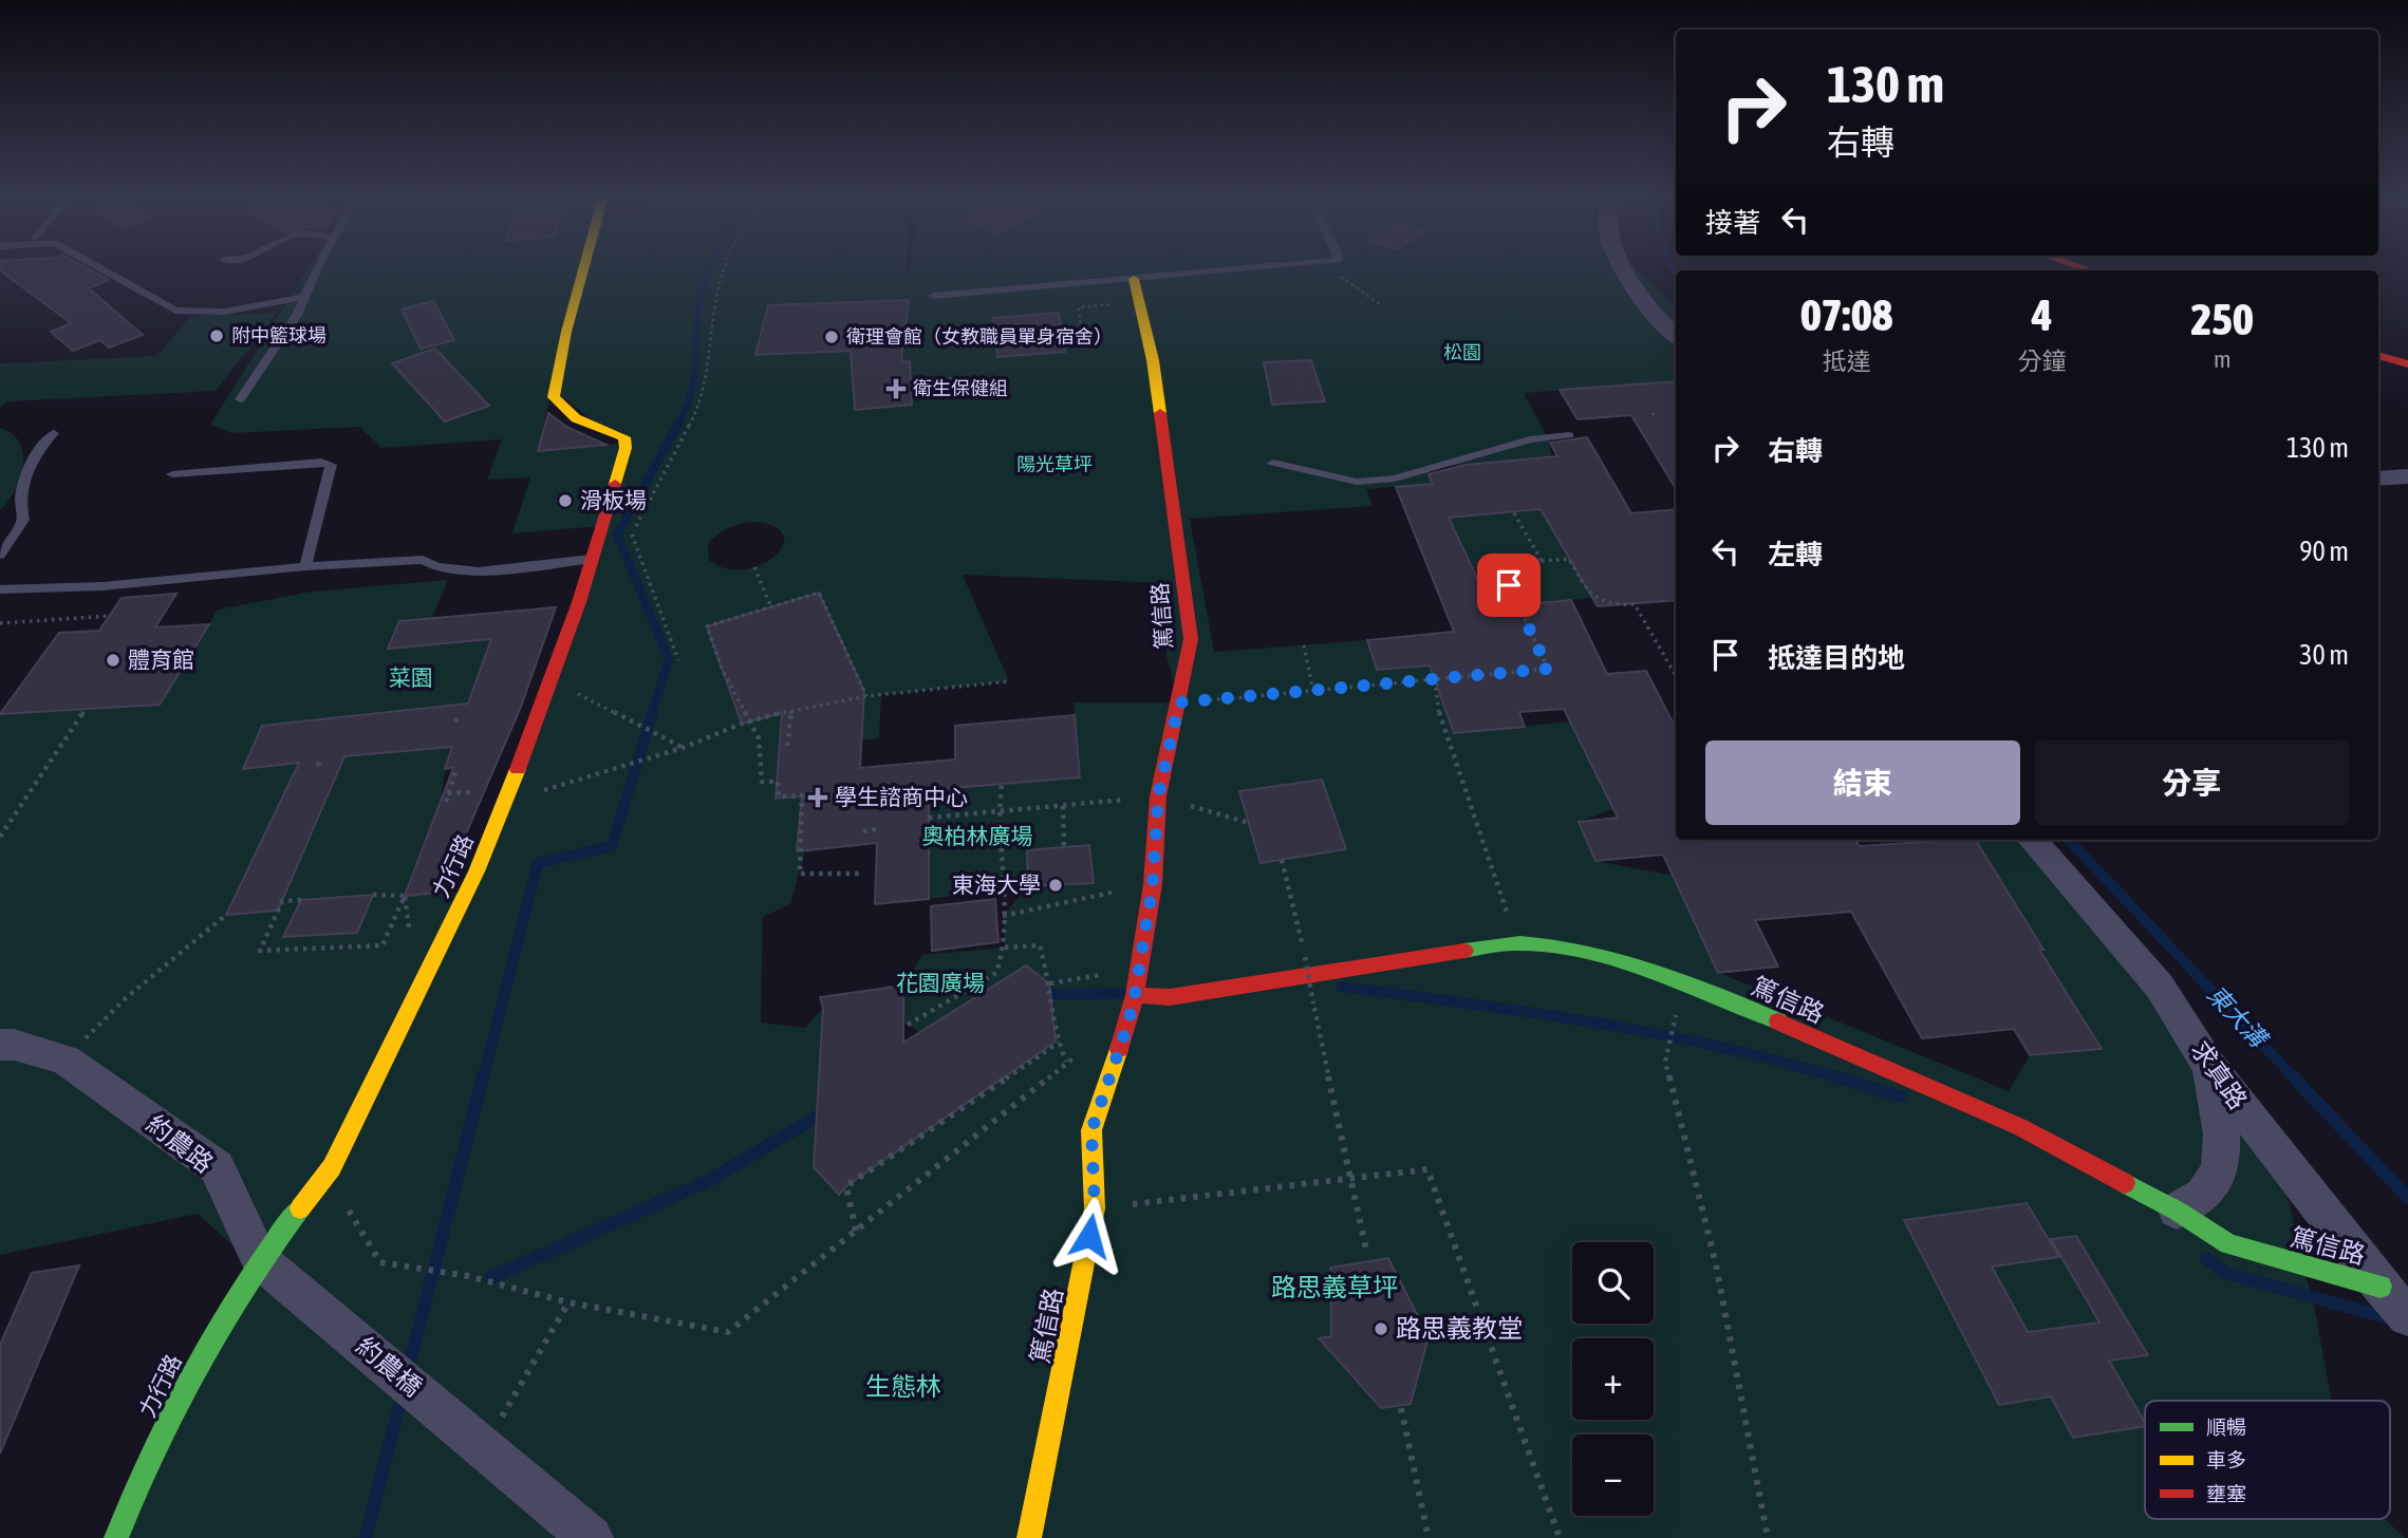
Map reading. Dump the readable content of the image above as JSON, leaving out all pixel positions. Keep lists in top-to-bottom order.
{
  "streets": {
    "street": [
      "篤信路",
      "力行路",
      "求真路",
      "約農路",
      "約農橋"
    ]
  },
  "crossings": [
    ["篤信路", "求真路"],
    ["力行路", "約農路"],
    ["約農路", "約農橋"]
  ],
  "water": ["東大溝"],
  "parks": [
    "松園",
    "陽光草坪",
    "菜園",
    "奧柏林廣場",
    "花園廣場",
    "路思義草坪",
    "生態林"
  ],
  "places": {
    "other": [
      "附中籃球場",
      "衛理會館（女教職員單身宿舍）",
      "滑板場",
      "體育館",
      "東海大學",
      "路思義教堂"
    ],
    "health": ["衛生保健組", "學生諮商中心"]
  },
  "legend": ["順暢", "車多", "壅塞"],
  "page": {
    "turn": ["130 m", "右轉"],
    "then": "接著",
    "eta": [
      "07:08",
      "抵達",
      "4",
      "分鐘",
      "250",
      "m"
    ],
    "list": [
      {
        "name": "右轉",
        "value": "130 m"
      },
      {
        "name": "左轉",
        "value": "90 m"
      },
      {
        "name": "抵達目的地",
        "value": "30 m"
      }
    ],
    "buttons": ["結束", "分享"],
    "map_buttons": ["+", "−"]
  }
}
